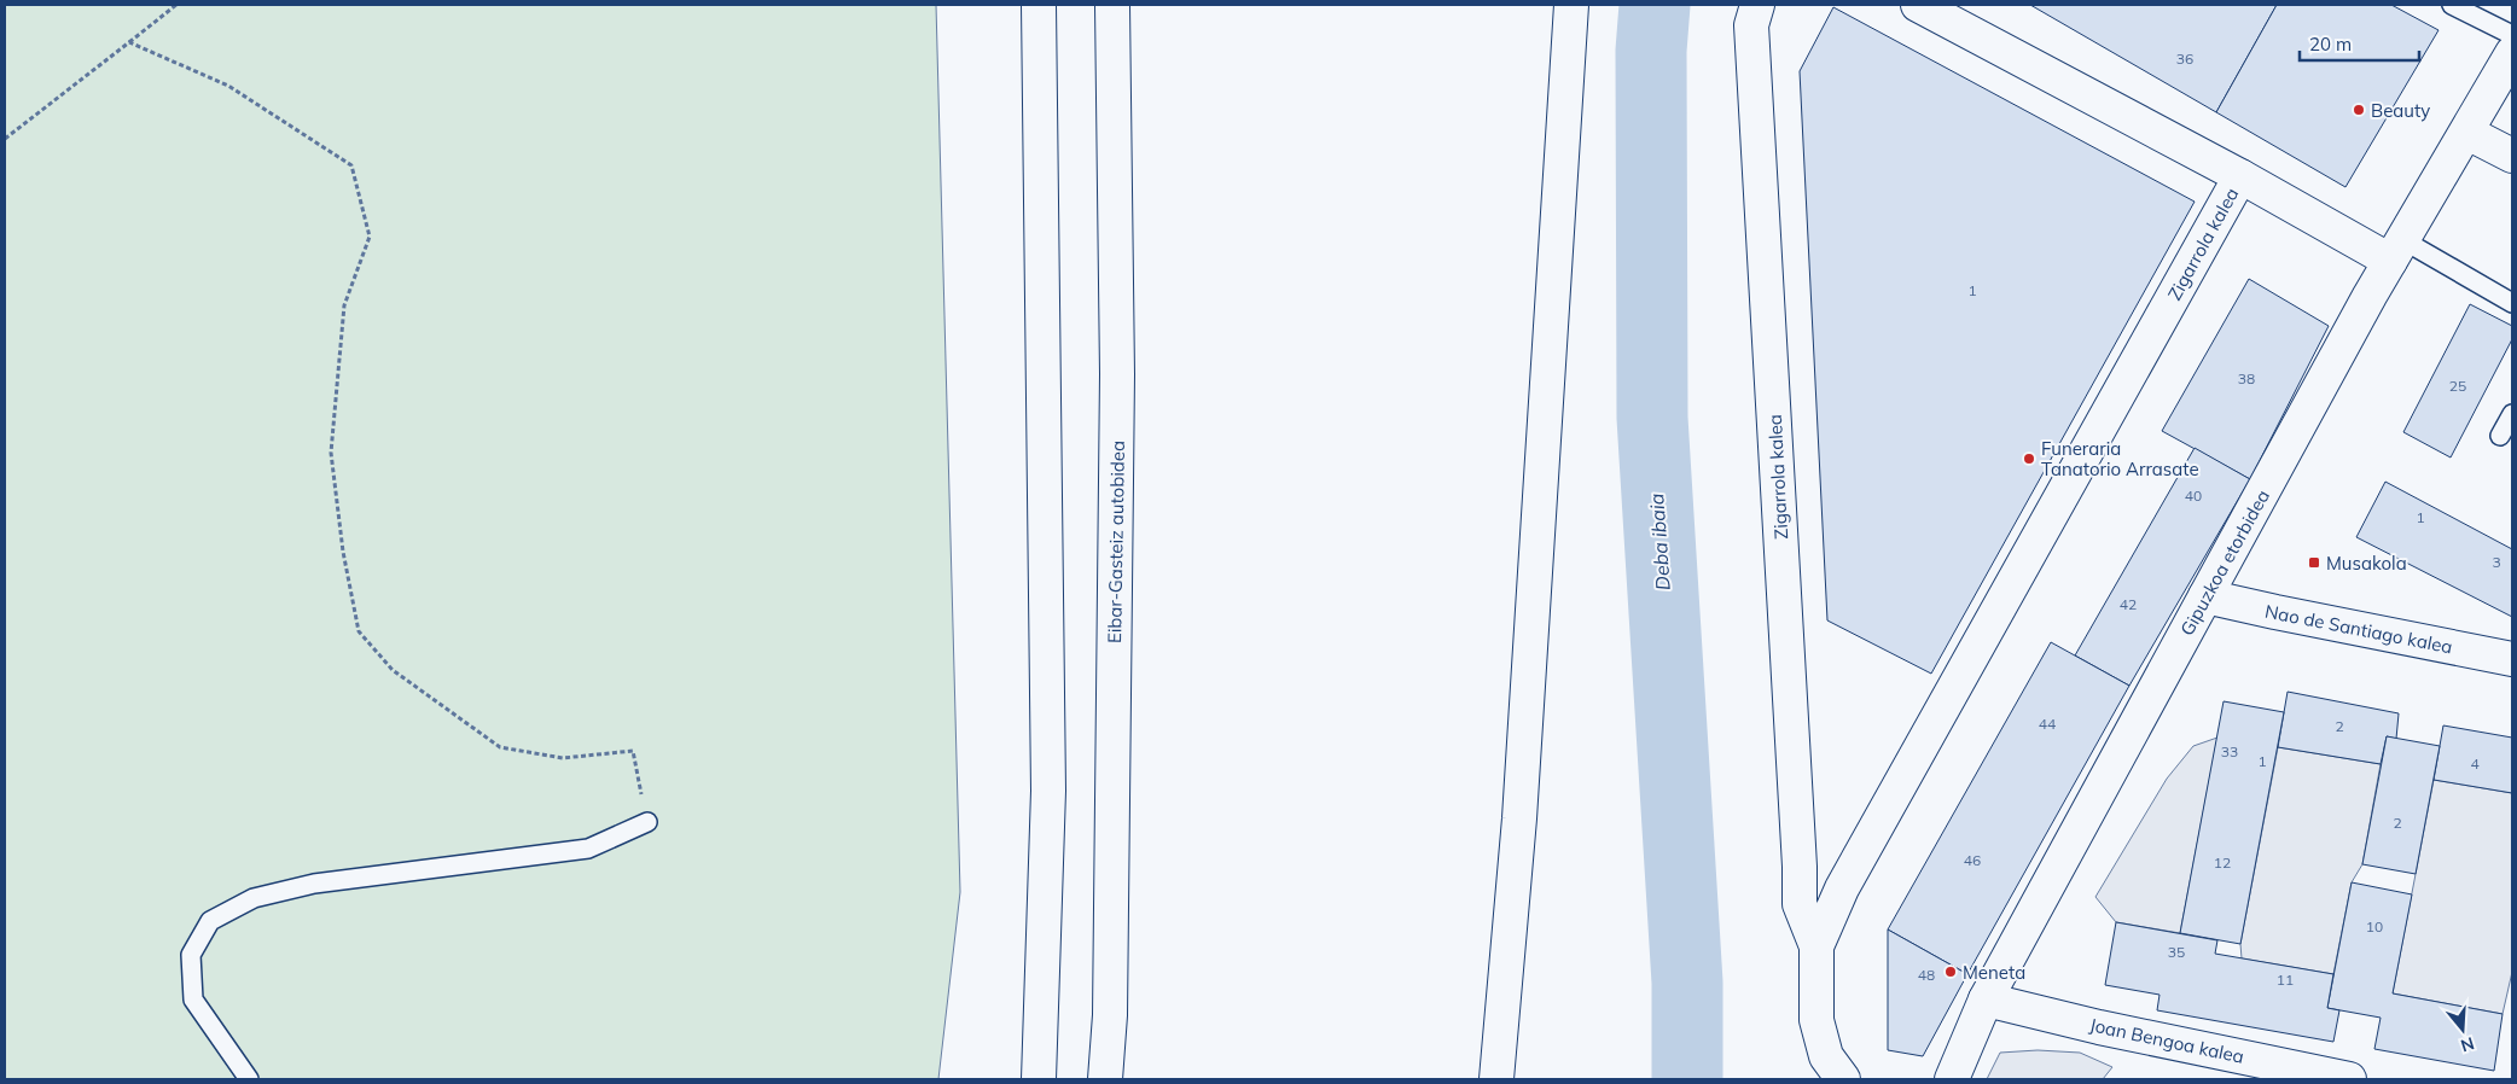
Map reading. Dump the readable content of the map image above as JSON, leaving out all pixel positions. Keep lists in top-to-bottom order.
{
  "streets": {
    "main road": [
      "Zigarrola kalea",
      "Eibar-Gasteiz autobidea",
      "Gipuzkoa etorbidea",
      "Nao de Santiago kalea",
      "Joan Bengoa kalea"
    ]
  },
  "crossings": [
    ["Zigarrola kalea", "Gipuzkoa etorbidea"],
    ["Gipuzkoa etorbidea", "Nao de Santiago kalea"],
    ["Gipuzkoa etorbidea", "Joan Bengoa kalea"]
  ],
  "water": ["Deba ibaia"],
  "places": {
    "other": ["Beauty", "Funeraria Tanatorio Arrasate", "Meneta"],
    "transit": ["Musakola"]
  },
  "house_numbers": [
    "36",
    "1",
    "38",
    "25",
    "40",
    "1",
    "3",
    "42",
    "44",
    "2",
    "33",
    "1",
    "4",
    "2",
    "46",
    "12",
    "10",
    "35",
    "48",
    "11"
  ],
  "scale_bar": "20 m",
  "north": "bottom"
}
